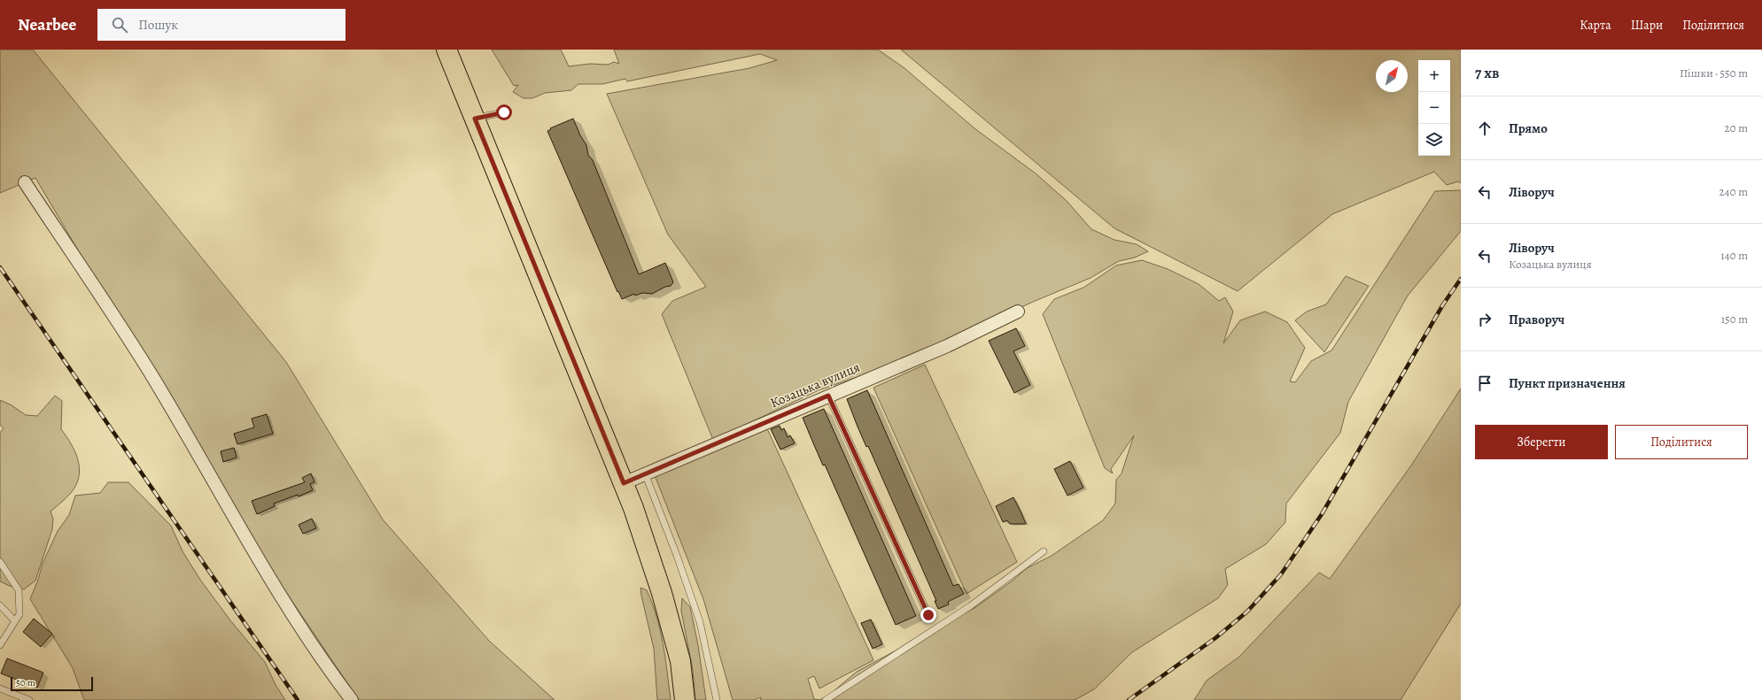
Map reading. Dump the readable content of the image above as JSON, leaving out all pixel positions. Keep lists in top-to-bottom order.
{
  "streets": {
    "street": ["Козацька вулиця"]
  },
  "scale_bar": "50 m",
  "north": "top right",
  "page": {
    "header": "Nearbee",
    "search": "Пошук",
    "nav": ["Карта", "Шари", "Поділитися"],
    "heading": ["7 хв", "Пішки · 550 m"],
    "map_buttons": ["+", "−"],
    "list": [
      ["Прямо", "20 m"],
      ["Ліворуч", "240 m"],
      ["Ліворуч", "Козацька вулиця", "140 m"],
      ["Праворуч", "150 m"],
      "Пункт призначення"
    ],
    "buttons": ["Зберегти", "Поділитися"],
    "scale": "50 m"
  }
}
